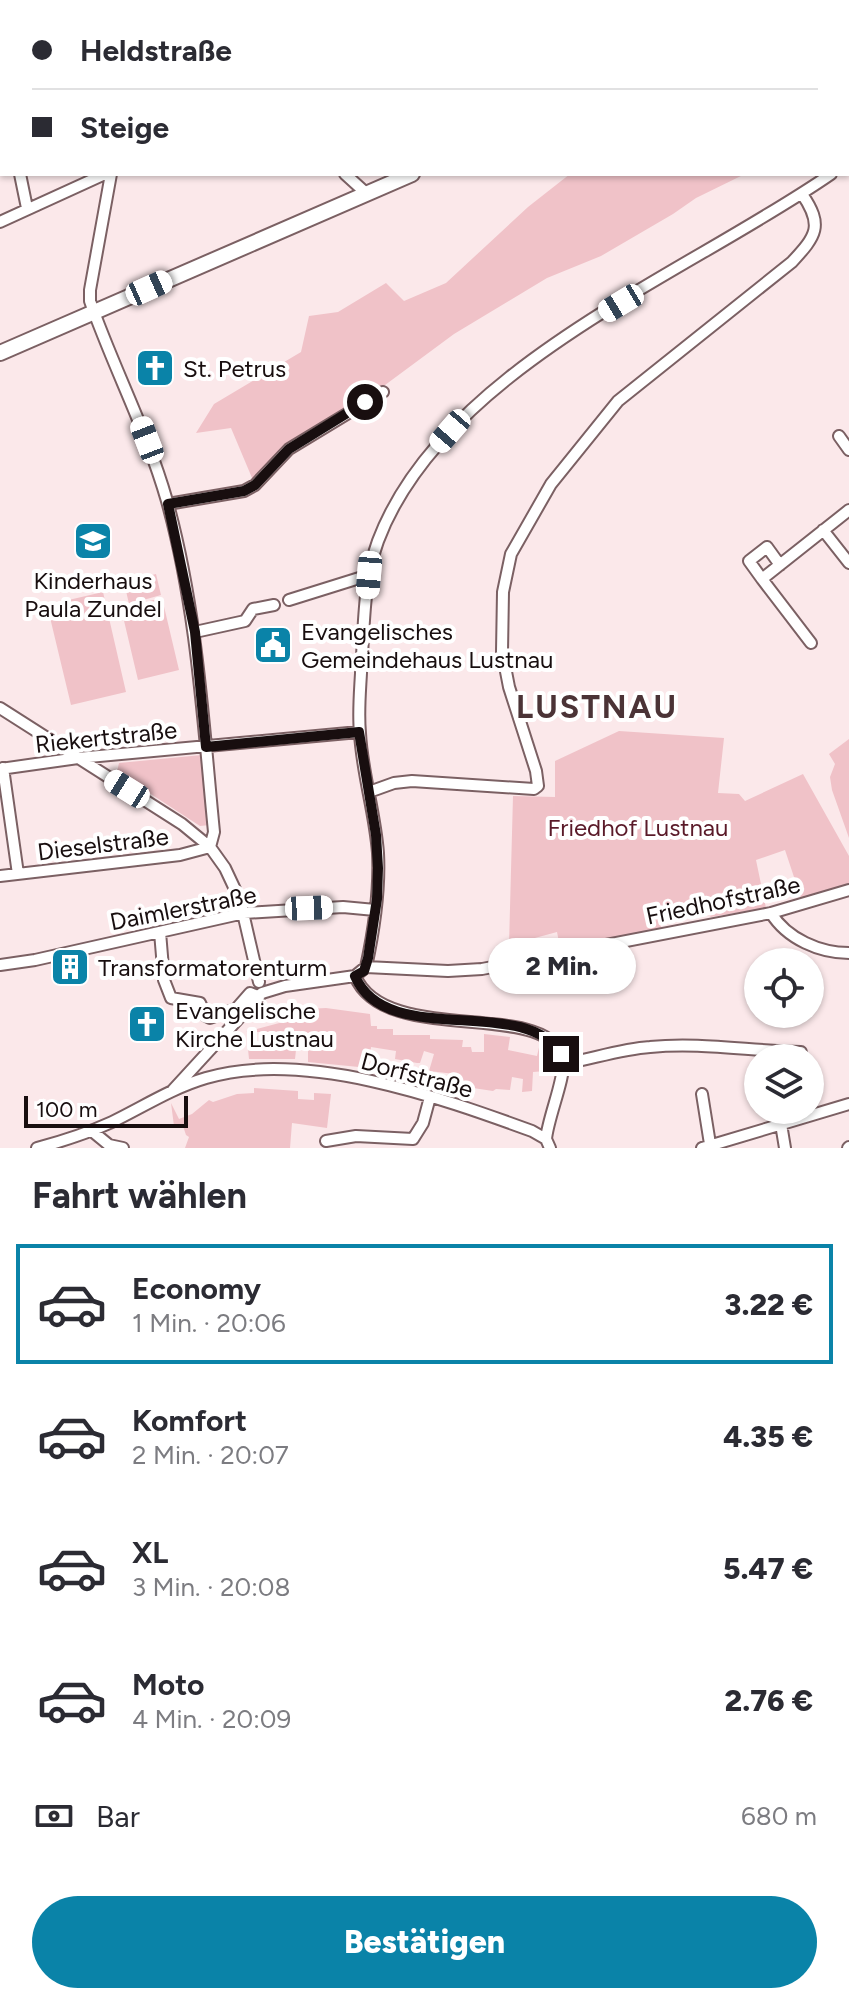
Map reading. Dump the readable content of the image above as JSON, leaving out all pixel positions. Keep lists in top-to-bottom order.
{
  "streets": {
    "street": [
      "Riekertstraße",
      "Dieselstraße",
      "Friedhofstraße",
      "Daimlerstraße",
      "Dorfstraße"
    ]
  },
  "districts": ["LUSTNAU"],
  "parks": ["Friedhof Lustnau"],
  "places": {
    "church": ["St. Petrus", "Evangelische Kirche Lustnau"],
    "school or university": ["Kinderhaus Paula Zundel"],
    "public building": ["Evangelisches Gemeindehaus Lustnau"],
    "building": ["Transformatorenturm"]
  },
  "scale_bar": "100 m",
  "page": {
    "banner": ["Heldstraße", "Steige"],
    "bubble": "2 Min.",
    "scale": "100 m",
    "heading": "Fahrt wählen",
    "list": [
      {
        "name": "Economy",
        "note": "1 Min. · 20:06",
        "value": "3.22 €"
      },
      {
        "name": "Komfort",
        "note": "2 Min. · 20:07",
        "value": "4.35 €"
      },
      {
        "name": "XL",
        "note": "3 Min. · 20:08",
        "value": "5.47 €"
      },
      {
        "name": "Moto",
        "note": "4 Min. · 20:09",
        "value": "2.76 €"
      }
    ],
    "pay": ["Bar", "680 m"],
    "buttons": "Bestätigen"
  }
}
